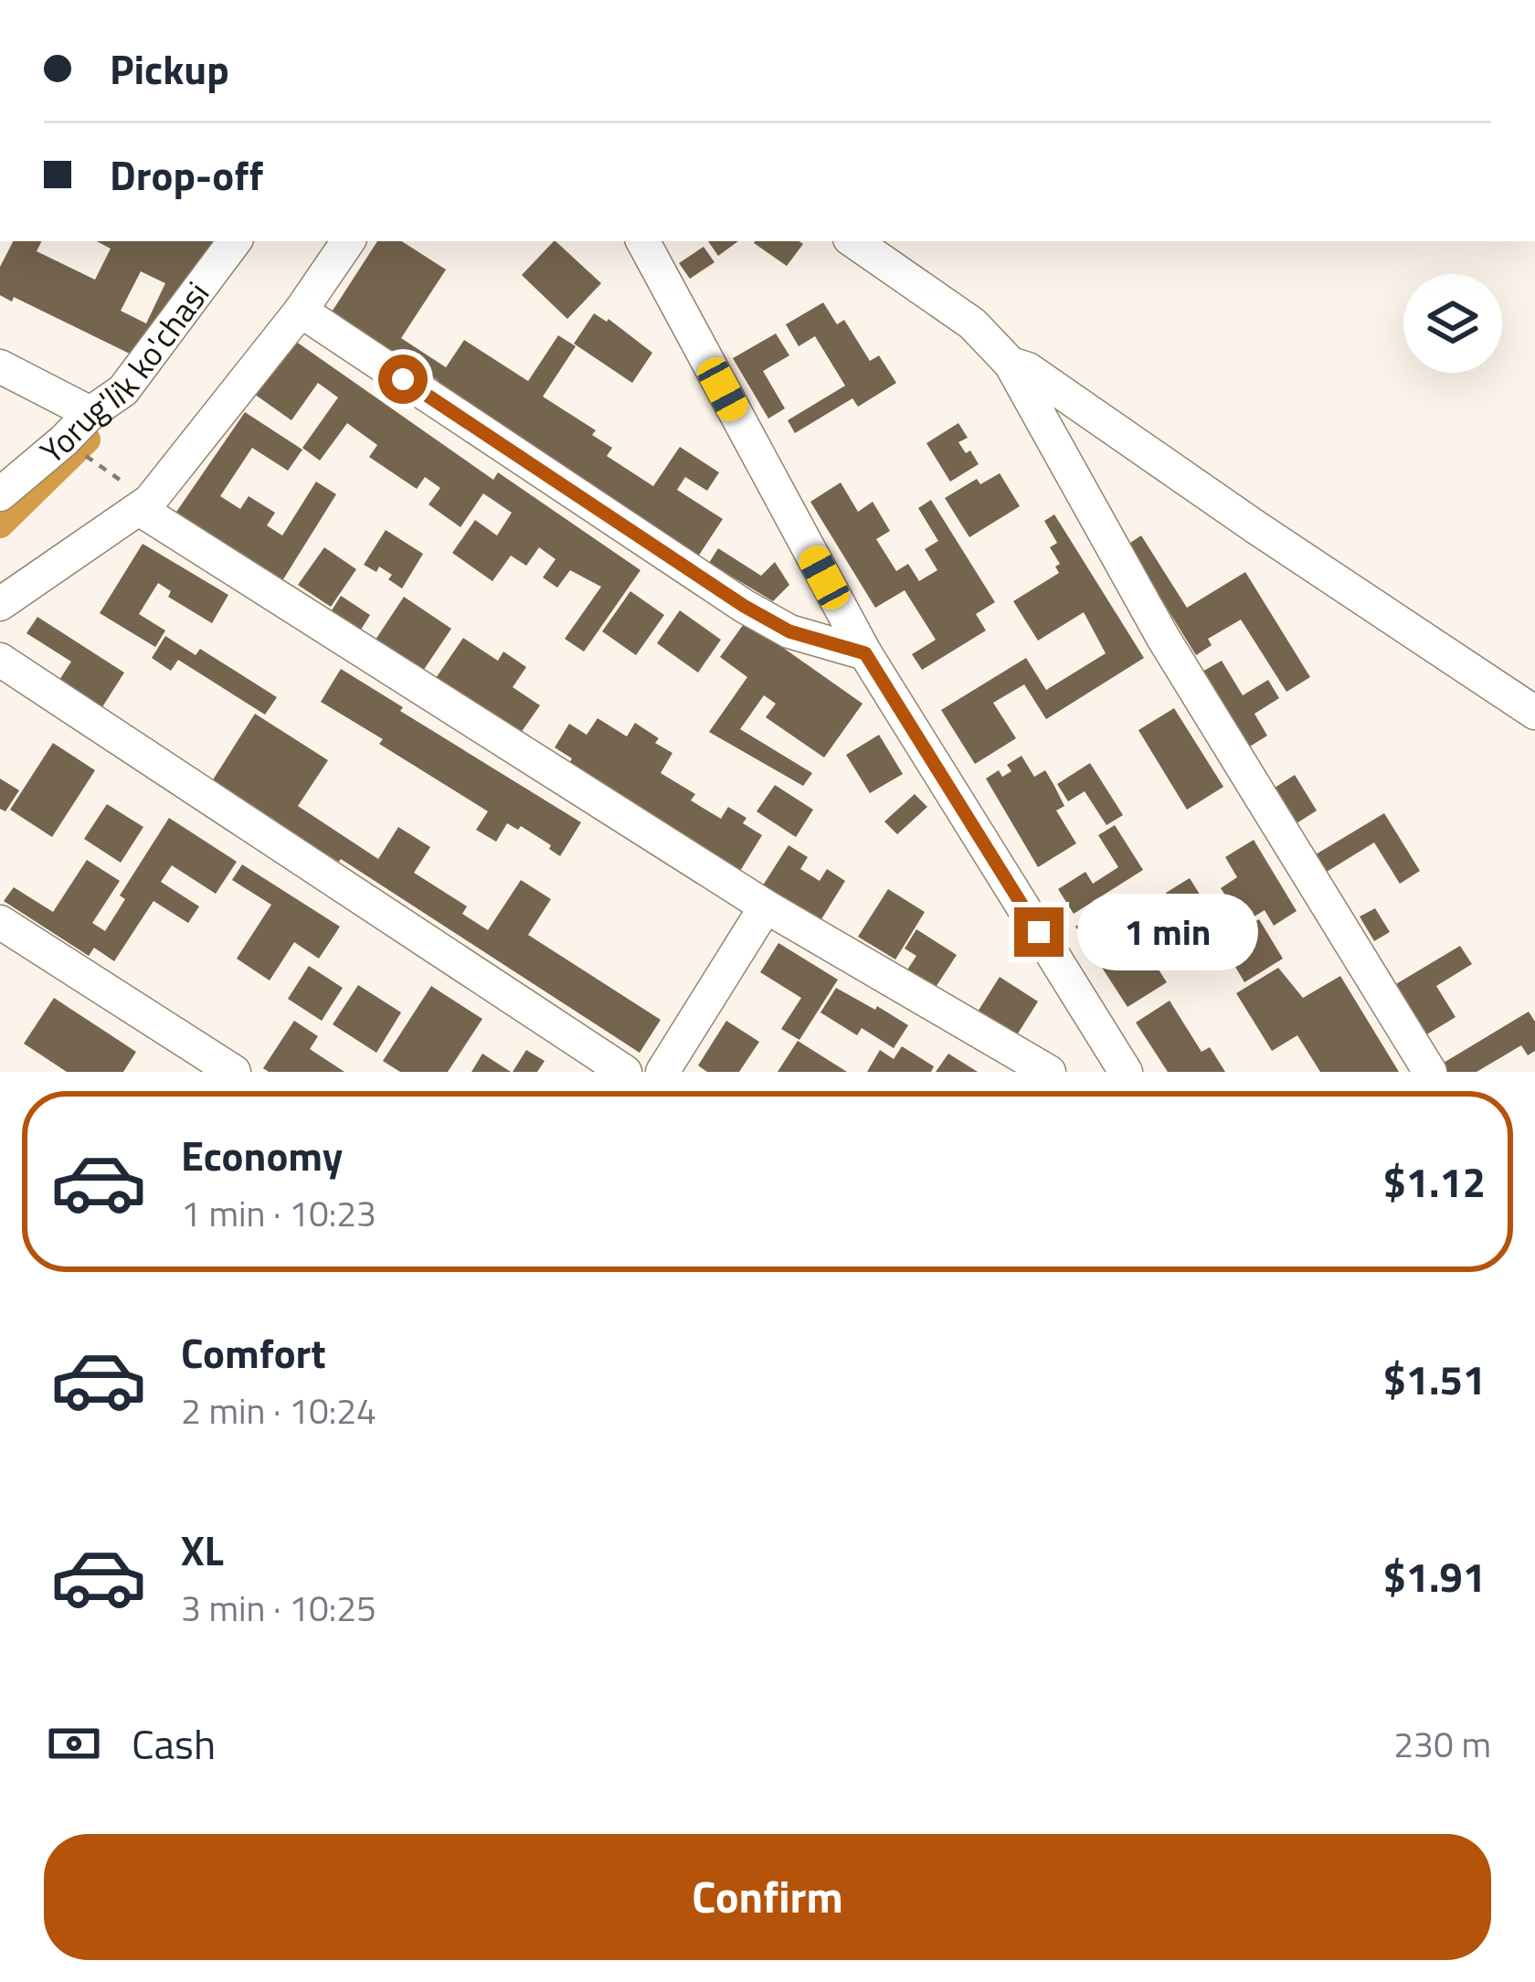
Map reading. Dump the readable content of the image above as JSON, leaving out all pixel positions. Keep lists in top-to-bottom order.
{
  "streets": {
    "street": ["Yorug'lik ko'chasi"]
  },
  "page": {
    "banner": ["Pickup", "Drop-off"],
    "bubble": "1 min",
    "list": [
      {
        "name": "Economy",
        "note": "1 min · 10:23",
        "value": "$1.12"
      },
      {
        "name": "Comfort",
        "note": "2 min · 10:24",
        "value": "$1.51"
      },
      {
        "name": "XL",
        "note": "3 min · 10:25",
        "value": "$1.91"
      }
    ],
    "pay": ["Cash", "230 m"],
    "buttons": "Confirm"
  }
}
